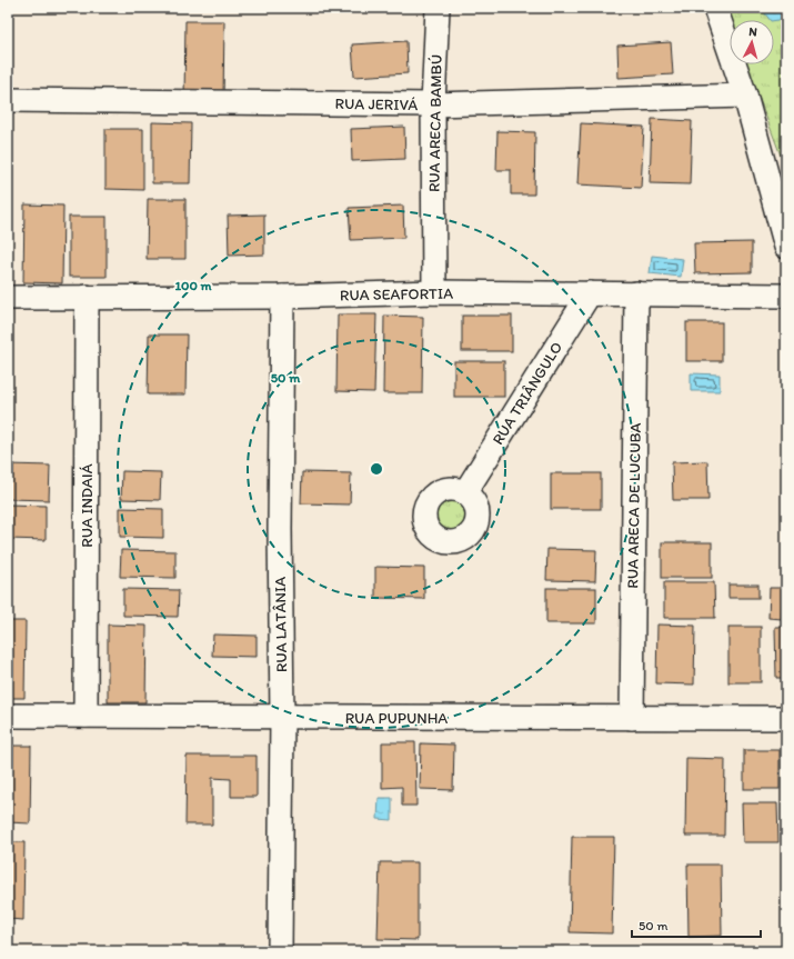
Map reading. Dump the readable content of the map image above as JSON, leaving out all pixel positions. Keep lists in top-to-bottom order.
{
  "streets": {
    "street": [
      "RUA JERIVÁ",
      "RUA ARECA BAMBÚ",
      "RUA SEAFORTIA",
      "RUA TRIÂNGULO",
      "RUA INDAIÁ",
      "RUA ARECA DE LUCUBA",
      "RUA LATÂNIA",
      "RUA PUPUNHA"
    ]
  },
  "crossings": [
    ["RUA JERIVÁ", "RUA ARECA BAMBÚ"],
    ["RUA ARECA BAMBÚ", "RUA SEAFORTIA"],
    ["RUA SEAFORTIA", "RUA TRIÂNGULO"],
    ["RUA SEAFORTIA", "RUA INDAIÁ"],
    ["RUA SEAFORTIA", "RUA ARECA DE LUCUBA"],
    ["RUA SEAFORTIA", "RUA LATÂNIA"],
    ["RUA INDAIÁ", "RUA PUPUNHA"],
    ["RUA ARECA DE LUCUBA", "RUA PUPUNHA"],
    ["RUA LATÂNIA", "RUA PUPUNHA"]
  ],
  "scale_bar": "50 m",
  "north": "top",
  "rings": ["100 m", "50 m"]
}
